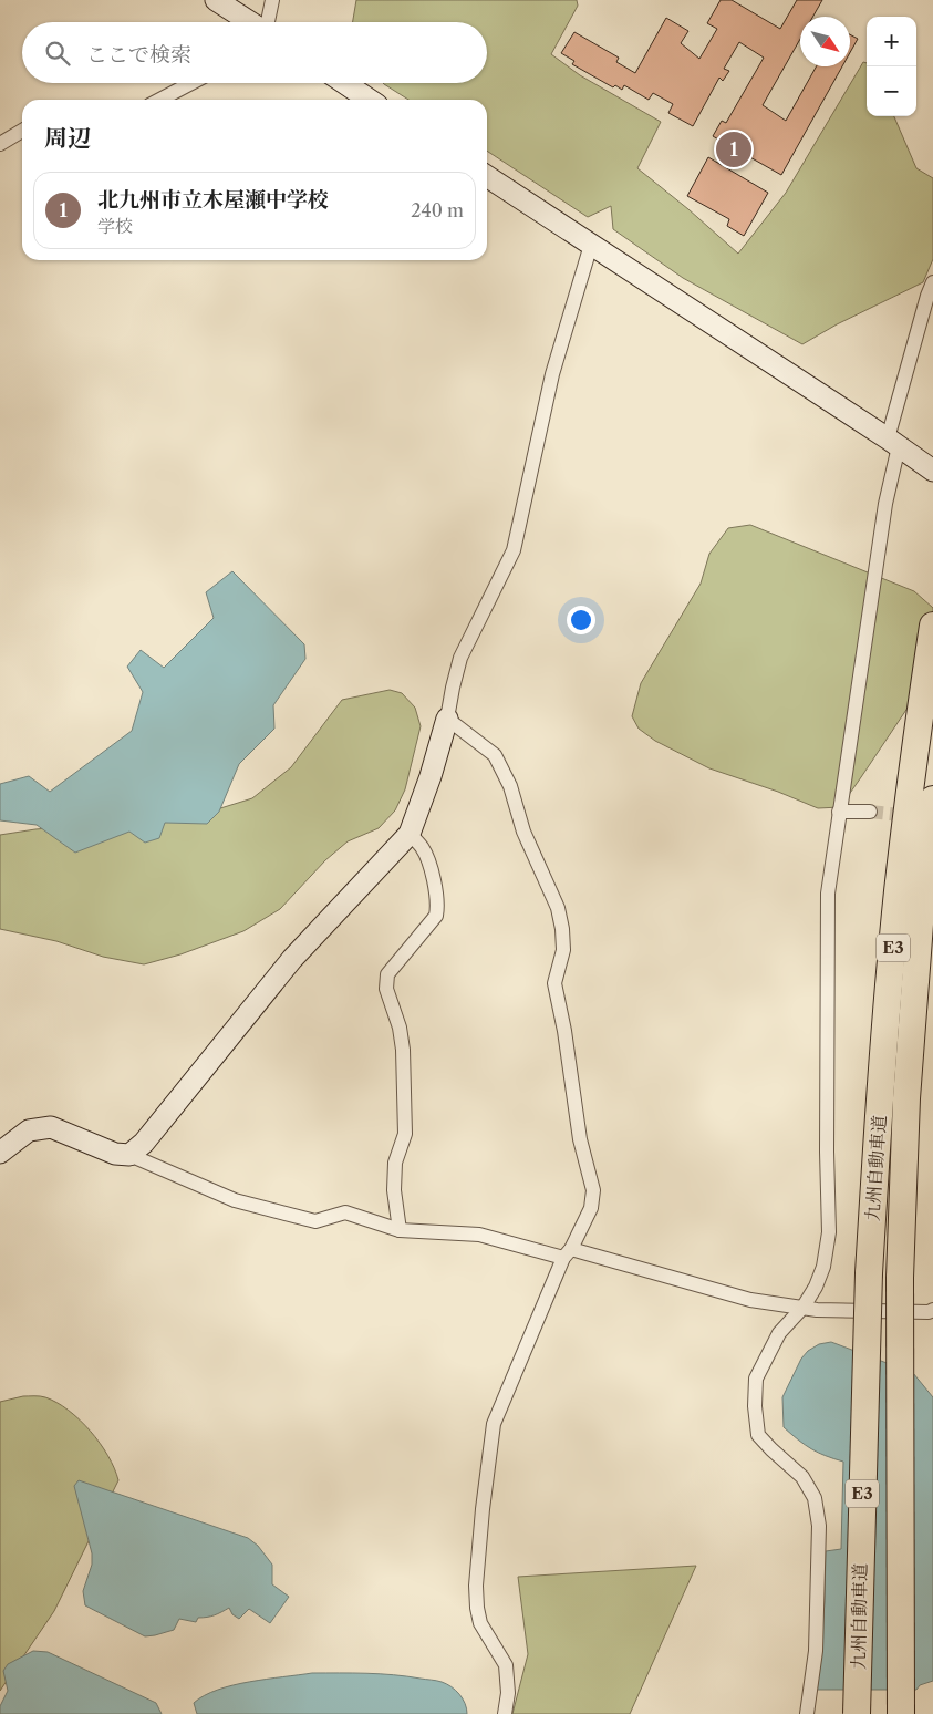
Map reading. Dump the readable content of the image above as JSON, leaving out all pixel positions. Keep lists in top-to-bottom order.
{
  "streets": {
    "highway": ["E3", "九州自動車道"]
  },
  "north": "bottom right",
  "page": {
    "map_buttons": ["+", "−"],
    "search": "ここで検索",
    "heading": "周辺",
    "pins": "1",
    "list": [
      {
        "mark": "1",
        "name": "北九州市立木屋瀬中学校",
        "note": "学校",
        "value": "240 m"
      }
    ]
  }
}
